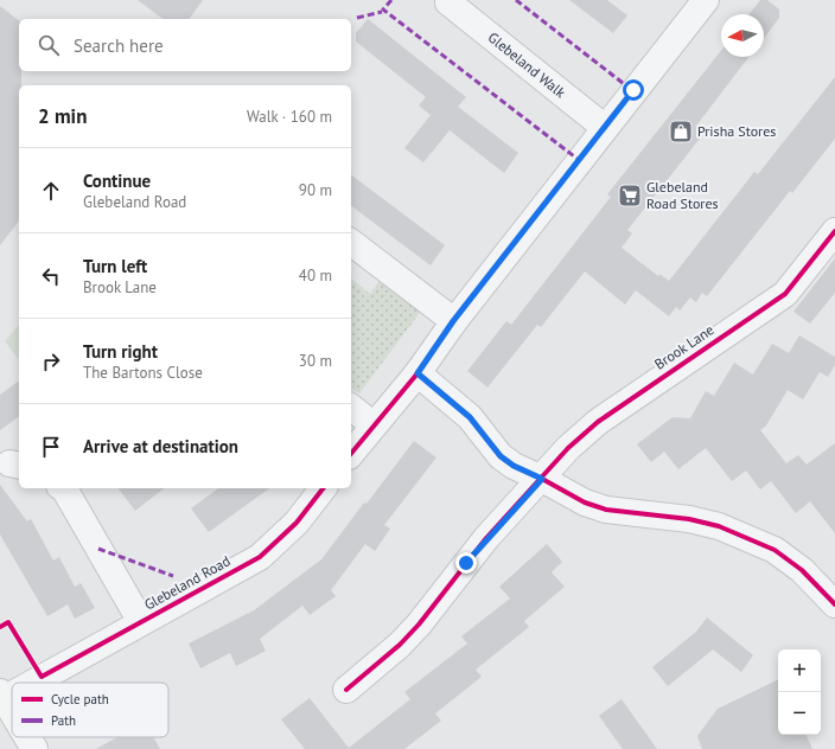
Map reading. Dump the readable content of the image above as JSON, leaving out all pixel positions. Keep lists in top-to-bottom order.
{
  "streets": {
    "street": ["Glebeland Walk", "Brook Lane", "Glebeland Road"]
  },
  "places": {
    "shop": ["Prisha Stores"],
    "supermarket": ["Glebeland Road Stores"]
  },
  "legend": ["Cycle path", "Path"],
  "north": "left",
  "page": {
    "search": "Search here",
    "heading": ["2 min", "Walk · 160 m"],
    "list": [
      ["Continue", "Glebeland Road", "90 m"],
      ["Turn left", "Brook Lane", "40 m"],
      ["Turn right", "The Bartons Close", "30 m"],
      "Arrive at destination"
    ],
    "map_buttons": ["+", "−"]
  }
}
